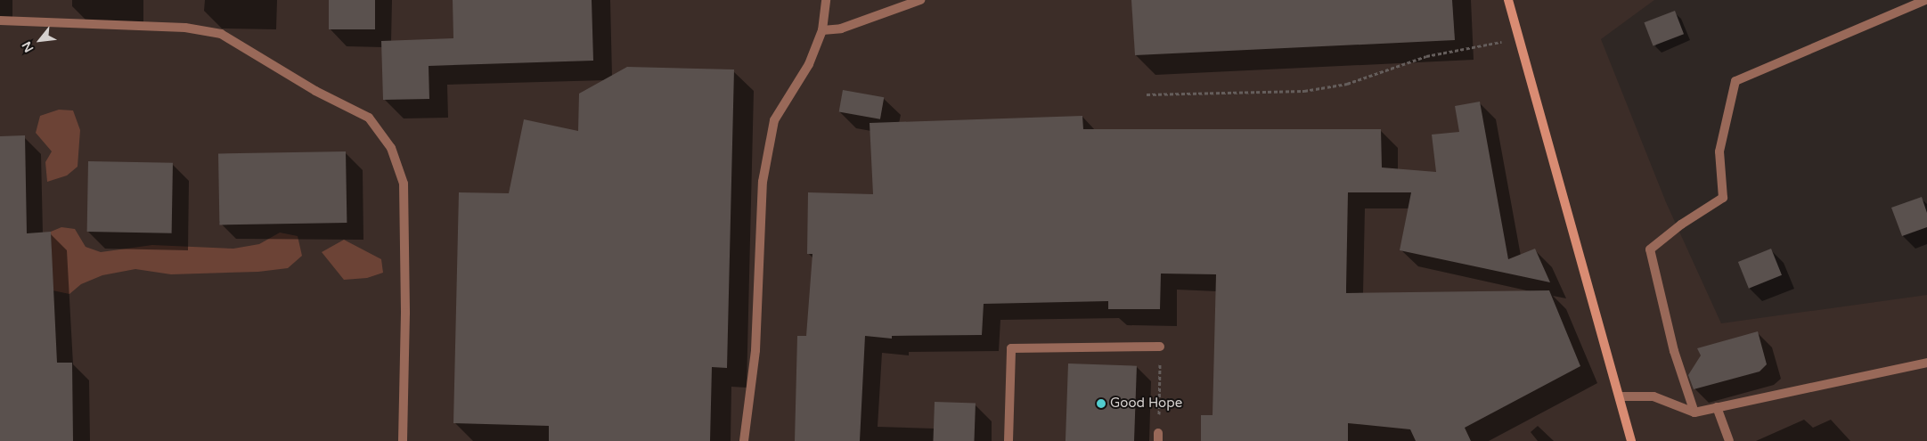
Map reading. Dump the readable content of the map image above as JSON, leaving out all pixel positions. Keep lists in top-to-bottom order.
{
  "places": ["Good Hope"],
  "north": "bottom left"
}
